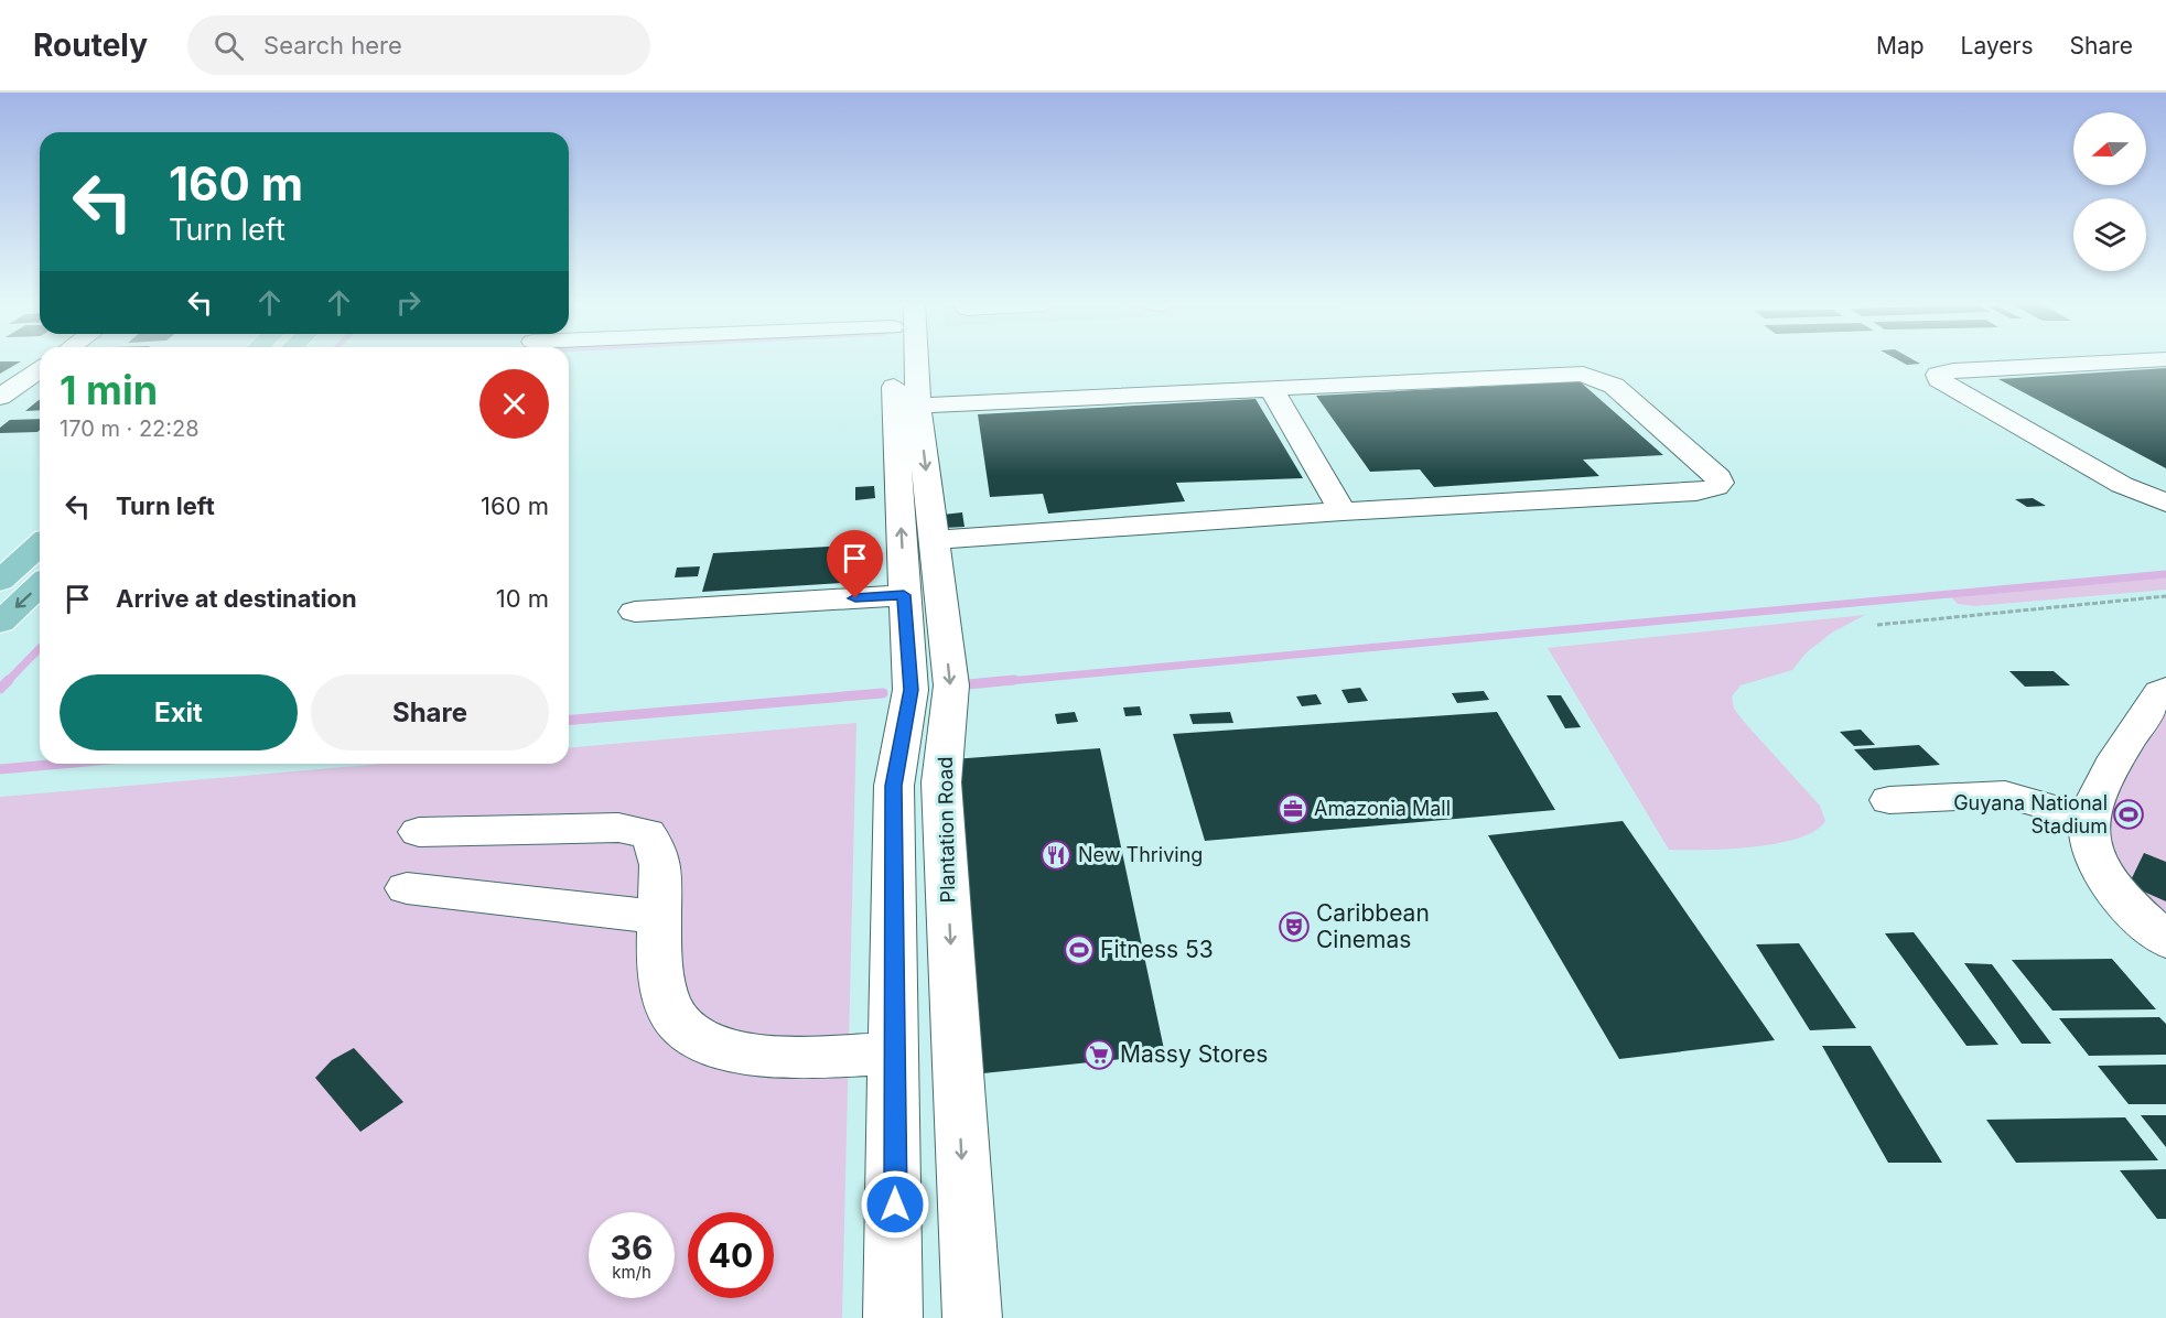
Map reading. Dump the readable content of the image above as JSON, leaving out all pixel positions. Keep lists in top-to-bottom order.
{
  "streets": {
    "street": ["Plantation Road"]
  },
  "places": {
    "office": ["Amazonia Mall"],
    "sports": ["Guyana National Stadium", "Fitness 53"],
    "restaurant": ["New Thriving"],
    "theatre": ["Caribbean Cinemas"],
    "supermarket": ["Massy Stores"]
  },
  "north": "left",
  "page": {
    "header": "Routely",
    "search": "Search here",
    "nav": ["Map", "Layers", "Share"],
    "turn": ["160 m", "Turn left"],
    "heading": ["1 min", "170 m · 22:28"],
    "list": [
      {
        "name": "Turn left",
        "value": "160 m"
      },
      {
        "name": "Arrive at destination",
        "value": "10 m"
      }
    ],
    "buttons": ["Exit", "Share"],
    "speed": "36 km/h",
    "limit": "40"
  }
}
